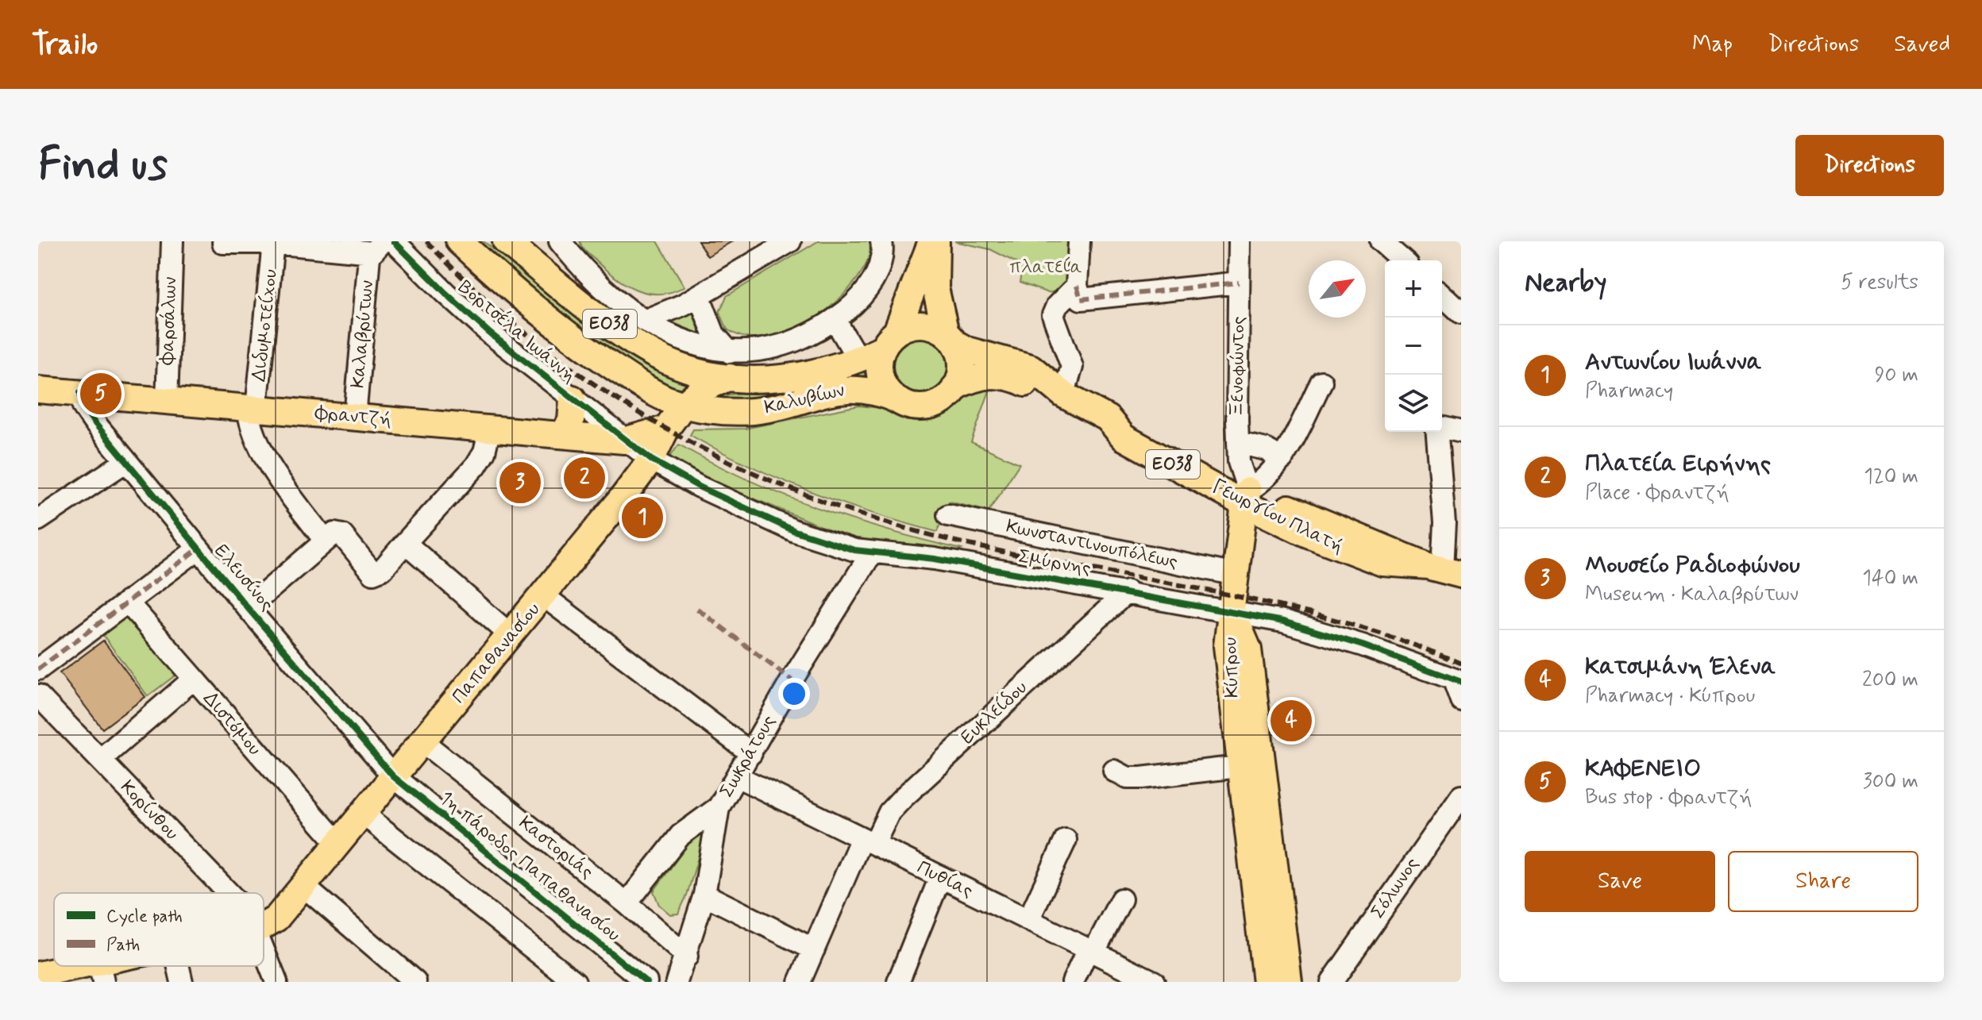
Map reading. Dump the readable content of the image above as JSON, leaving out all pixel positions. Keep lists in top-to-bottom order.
{
  "streets": {
    "main road": [
      "ΕΟ38",
      "Καλυβίων",
      "Φραντζή",
      "Γεωργίου Πλατή",
      "Παπαθανασίου",
      "Κύπρου"
    ],
    "street": [
      "Φαρσάλων",
      "Διδυμοτείχου",
      "Βορτσέλα Ιωάννη",
      "Καλαβρύτων",
      "Ξενοφώντος",
      "Κωνσταντινουπόλεως",
      "Σμύρνης",
      "Ελευσίνος",
      "Ευκλείδου",
      "Διστόμου",
      "Σωκράτους",
      "Κορίνθου",
      "Καστοριάς",
      "1η πάροδος Παπαθανασίου",
      "Πυθίας",
      "Σόλωνος"
    ]
  },
  "crossings": [
    ["Φαρσάλων", "Φραντζή"],
    ["ΕΟ38", "Καλυβίων"],
    ["ΕΟ38", "Γεωργίου Πλατή"],
    ["Διδυμοτείχου", "Καλαβρύτων"],
    ["Διδυμοτείχου", "Φραντζή"],
    ["Βορτσέλα Ιωάννη", "Φραντζή"],
    ["Βορτσέλα Ιωάννη", "Σμύρνης"],
    ["Βορτσέλα Ιωάννη", "Παπαθανασίου"],
    ["Καλαβρύτων", "Φραντζή"],
    ["Ξενοφώντος", "Γεωργίου Πλατή"],
    ["Καλυβίων", "Γεωργίου Πλατή"],
    ["Καλυβίων", "Παπαθανασίου"],
    ["Φραντζή", "Ελευσίνος"],
    ["Φραντζή", "Παπαθανασίου"],
    ["Σμύρνης", "Παπαθανασίου"],
    ["Σμύρνης", "Κύπρου"],
    ["Σμύρνης", "Ευκλείδου"],
    ["Σμύρνης", "Σωκράτους"],
    ["Ελευσίνος", "Παπαθανασίου"],
    ["Ελευσίνος", "1η πάροδος Παπαθανασίου"],
    ["Παπαθανασίου", "Διστόμου"],
    ["Παπαθανασίου", "Καστοριάς"],
    ["Παπαθανασίου", "1η πάροδος Παπαθανασίου"],
    ["Ευκλείδου", "Πυθίας"],
    ["Σωκράτους", "Καστοριάς"],
    ["Σωκράτους", "Πυθίας"]
  ],
  "parks": ["πλατεία"],
  "legend": ["Cycle path", "Path"],
  "north": "top right",
  "page": {
    "header": "Trailo",
    "nav": ["Map", "Directions", "Saved"],
    "buttons": [
      "Directions",
      ["Save", "Share"]
    ],
    "title": "Find us",
    "heading": ["Nearby", "5 results"],
    "map_buttons": ["+", "−"],
    "list": [
      {
        "mark": "1",
        "name": "Αντωνίου Ιωάννα",
        "note": "Pharmacy",
        "value": "90 m"
      },
      {
        "mark": "2",
        "name": "Πλατεία Ειρήνης",
        "note": "Place · Φραντζή",
        "value": "120 m"
      },
      {
        "mark": "3",
        "name": "Μουσείο Ραδιοφώνου",
        "note": "Museum · Καλαβρύτων",
        "value": "140 m"
      },
      {
        "mark": "4",
        "name": "Κατσιμάνη Έλενα",
        "note": "Pharmacy · Κύπρου",
        "value": "200 m"
      },
      {
        "mark": "5",
        "name": "ΚΑΦΕΝΕΙΟ",
        "note": "Bus stop · Φραντζή",
        "value": "300 m"
      }
    ],
    "pins": [
      "5",
      "2",
      "3",
      "1",
      "4"
    ]
  }
}
